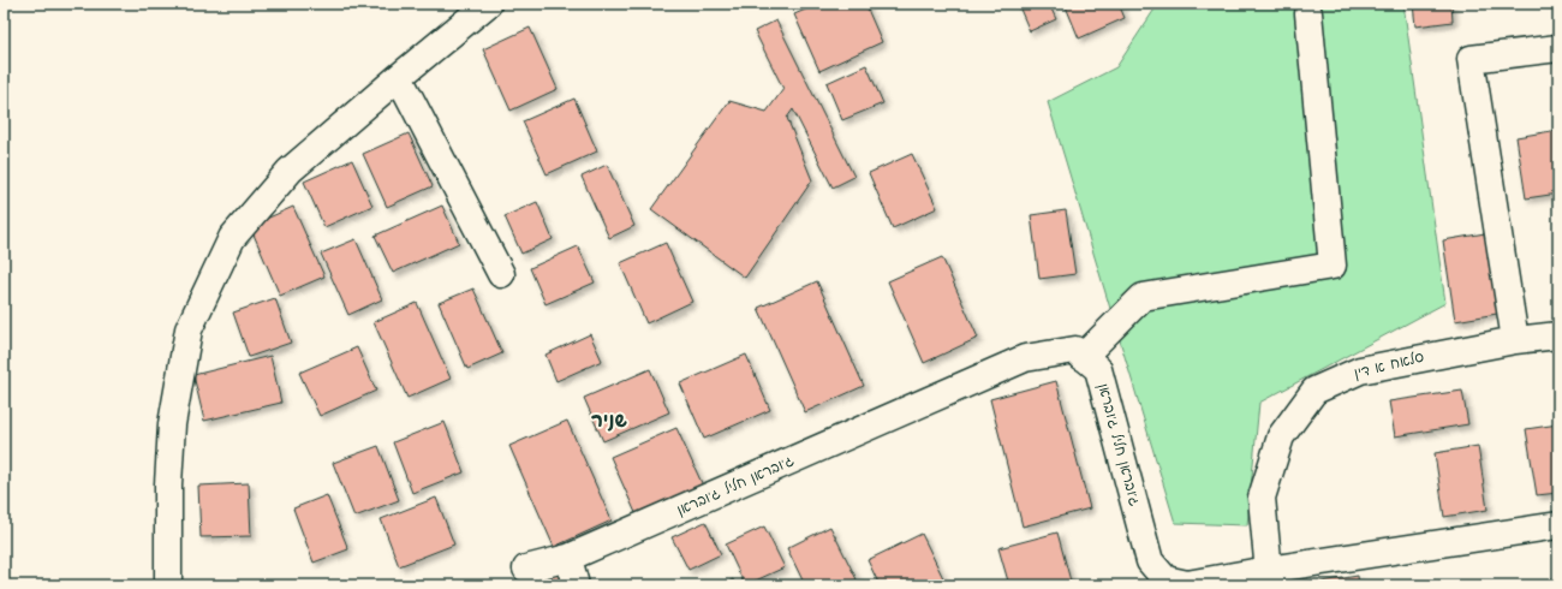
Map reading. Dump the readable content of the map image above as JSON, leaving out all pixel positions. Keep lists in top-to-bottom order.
{
  "streets": {
    "street": ["סלאח א דין", "ג'ובראן חליל ג'ובראן"]
  },
  "crossings": [
    ["סלאח א דין", "ג'ובראן חליל ג'ובראן"]
  ],
  "districts": ["שניר"]
}
